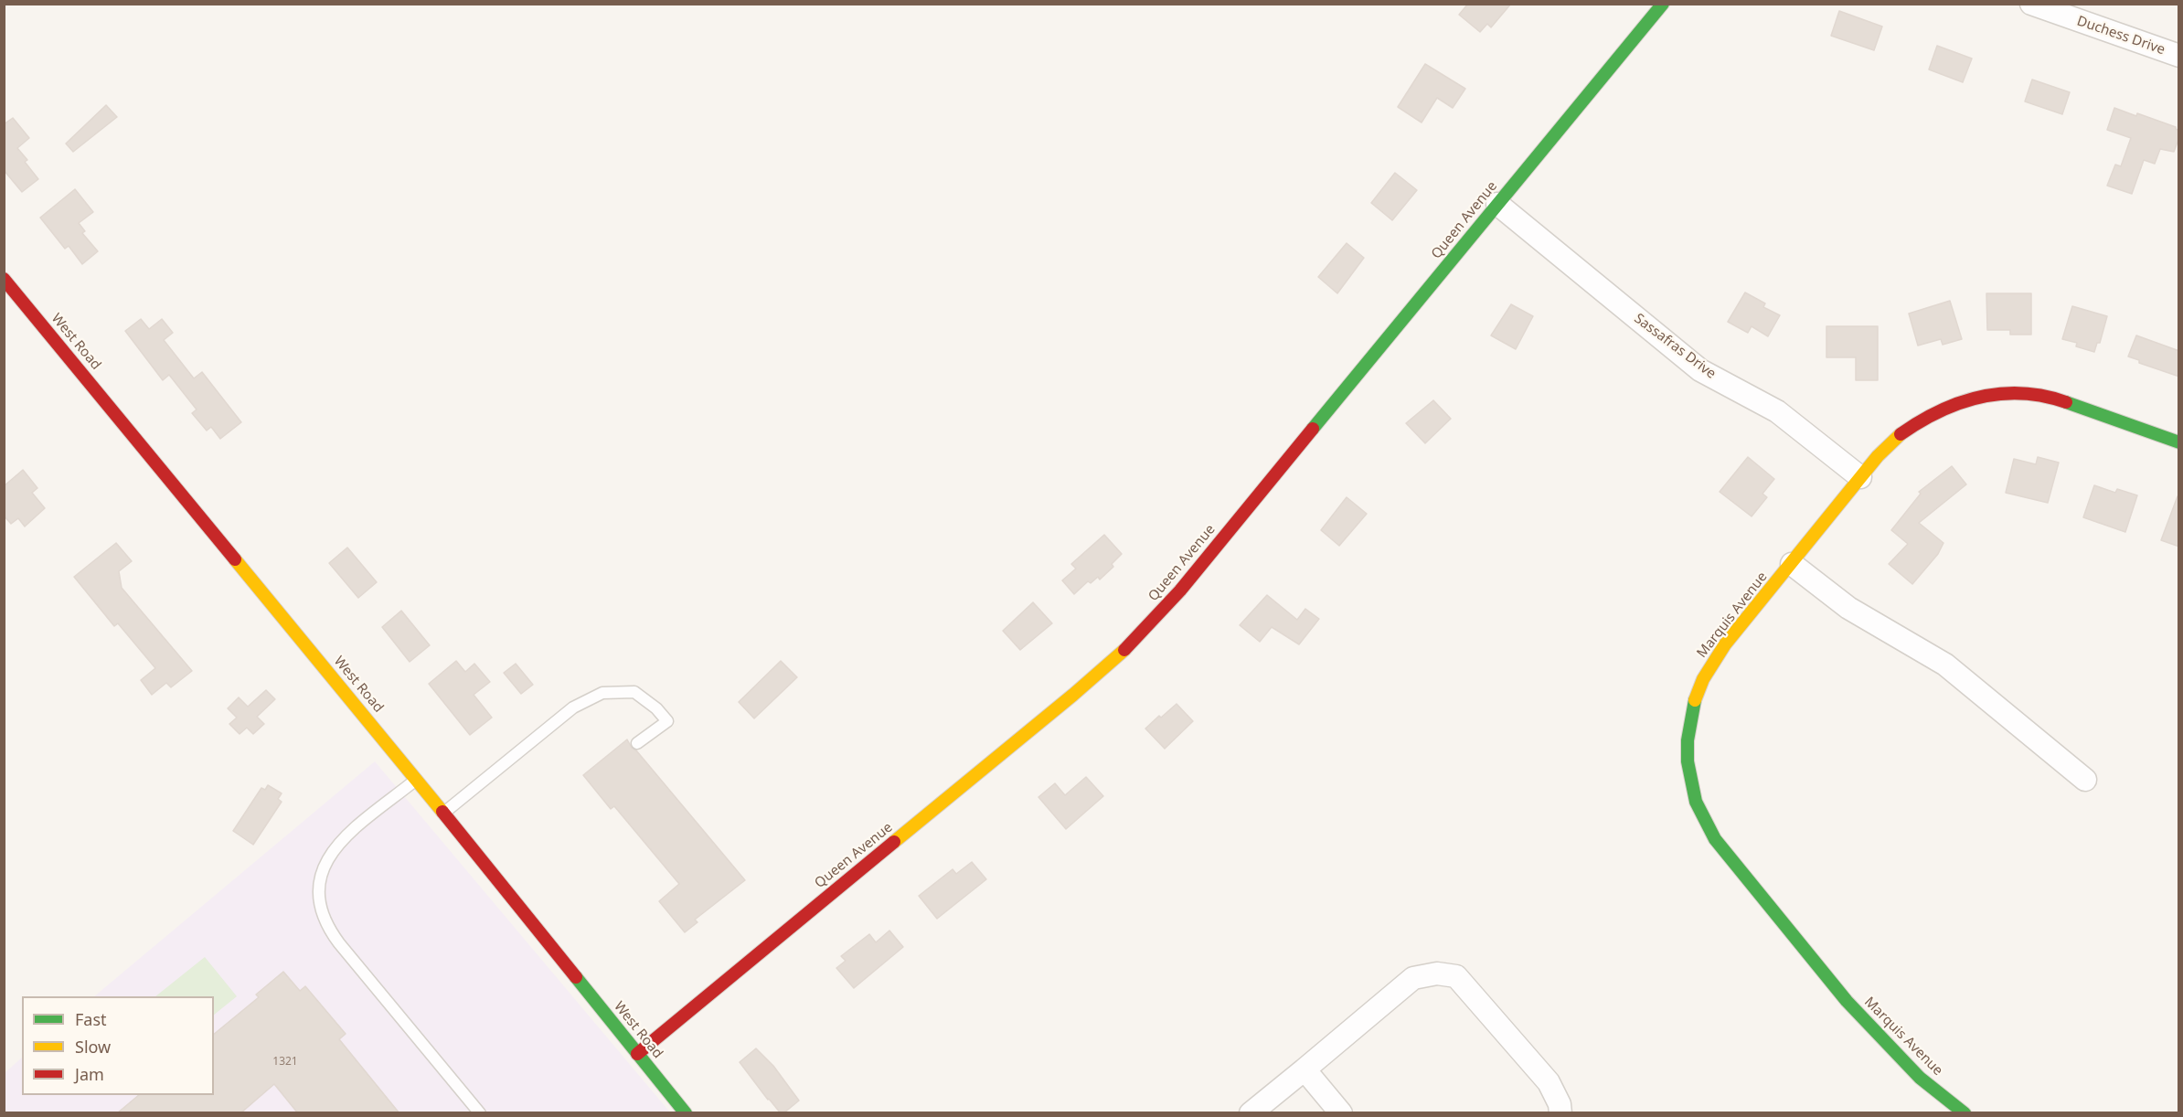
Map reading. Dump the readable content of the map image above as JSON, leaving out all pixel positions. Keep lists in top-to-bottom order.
{
  "streets": {
    "street": [
      "Duchess Drive",
      "Queen Avenue",
      "West Road",
      "Sassafras Drive",
      "Marquis Avenue"
    ]
  },
  "crossings": [
    ["Queen Avenue", "West Road"],
    ["Queen Avenue", "Sassafras Drive"],
    ["Sassafras Drive", "Marquis Avenue"]
  ],
  "house_numbers": ["1321"],
  "legend": ["Fast", "Slow", "Jam"]
}
